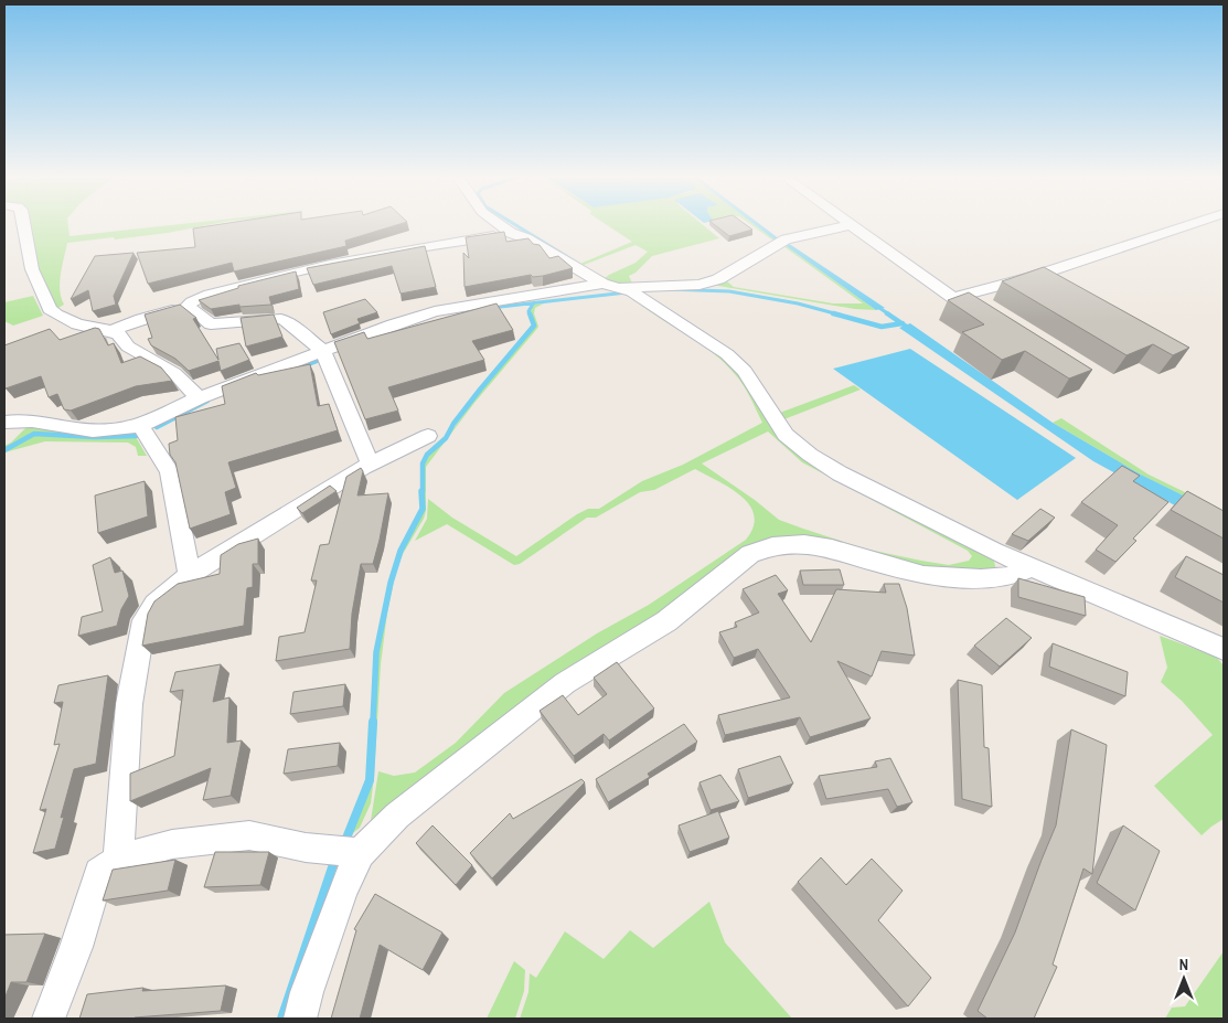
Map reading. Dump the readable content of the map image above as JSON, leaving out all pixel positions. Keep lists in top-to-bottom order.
{
  "north": "top"
}
